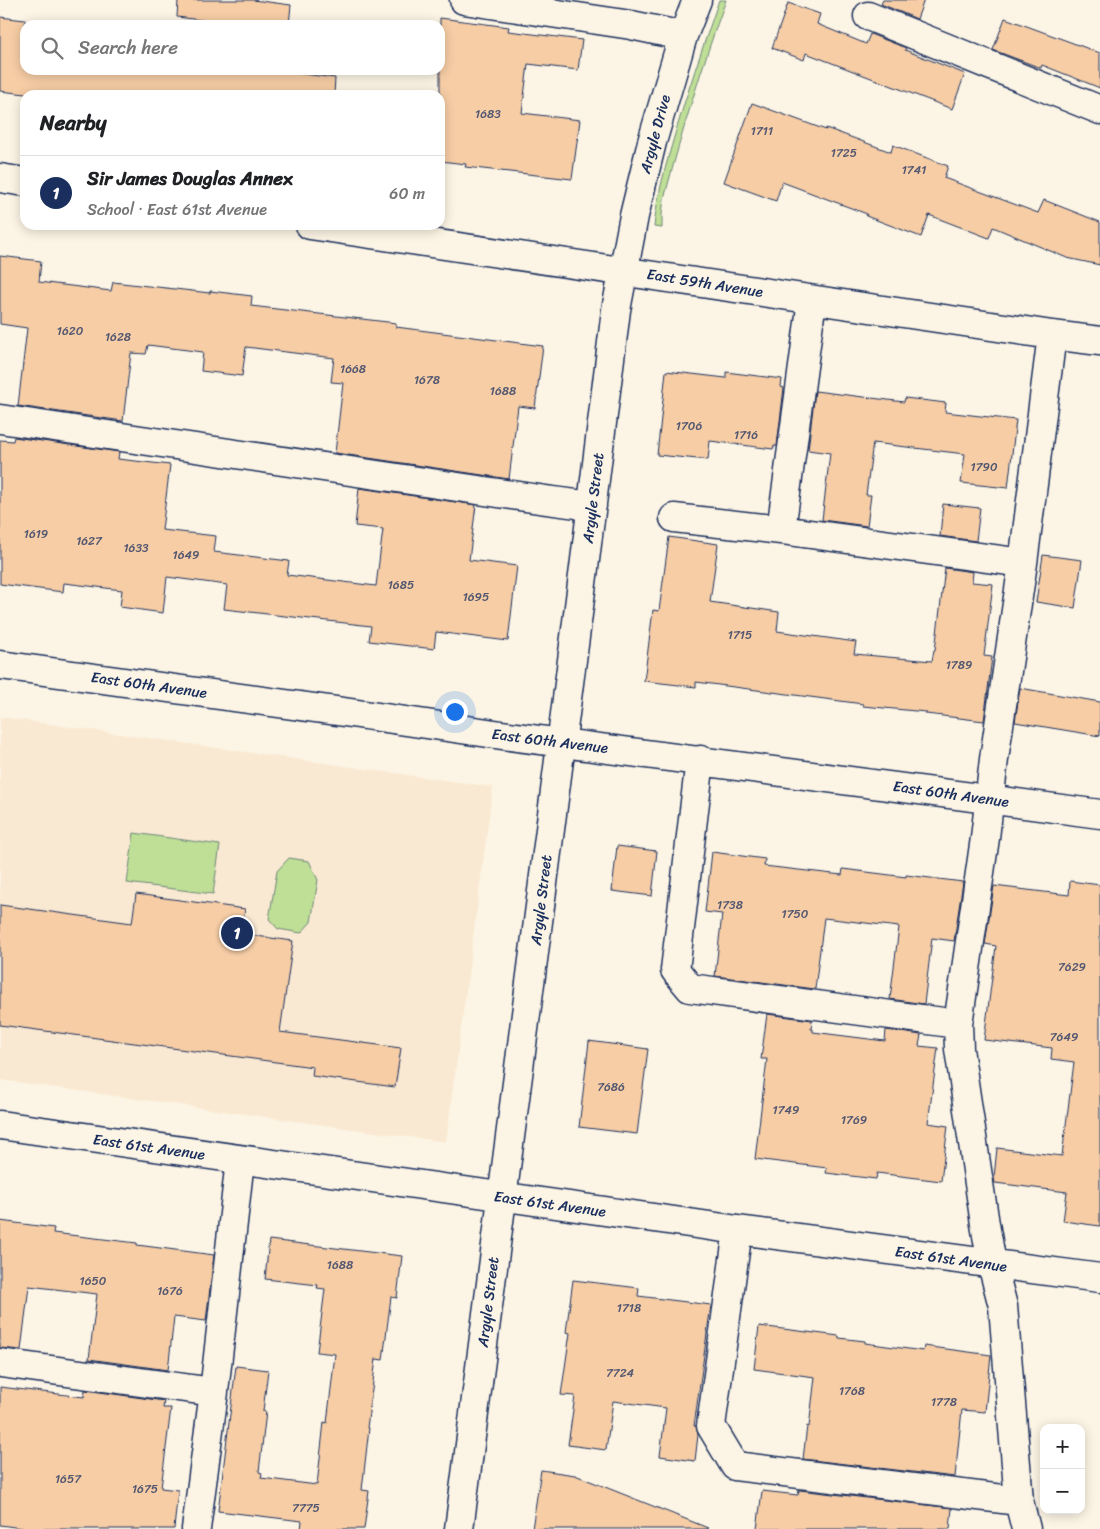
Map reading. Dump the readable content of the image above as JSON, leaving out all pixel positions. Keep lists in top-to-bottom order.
{
  "streets": {
    "street": [
      "Argyle Drive",
      "East 59th Avenue",
      "Argyle Street",
      "East 60th Avenue",
      "East 61st Avenue"
    ]
  },
  "crossings": [
    ["Argyle Drive", "East 59th Avenue"],
    ["Argyle Drive", "Argyle Street"],
    ["East 59th Avenue", "Argyle Street"],
    ["Argyle Street", "East 60th Avenue"],
    ["Argyle Street", "East 61st Avenue"]
  ],
  "house_numbers": [
    "1683",
    "1711",
    "1725",
    "1741",
    "1620",
    "1628",
    "1668",
    "1678",
    "1688",
    "1706",
    "1716",
    "1790",
    "1619",
    "1627",
    "1633",
    "1649",
    "1685",
    "1695",
    "1715",
    "1789",
    "1738",
    "1750",
    "7629",
    "7649",
    "7686",
    "1749",
    "1769",
    "1688",
    "1650",
    "1676",
    "1718",
    "7724",
    "1768",
    "1778",
    "1657",
    "1675",
    "7775"
  ],
  "page": {
    "search": "Search here",
    "heading": "Nearby",
    "list": [
      {
        "mark": "1",
        "name": "Sir James Douglas Annex",
        "note": "School · East 61st Avenue",
        "value": "60 m"
      }
    ],
    "pins": "1",
    "map_buttons": ["+", "−"]
  }
}
